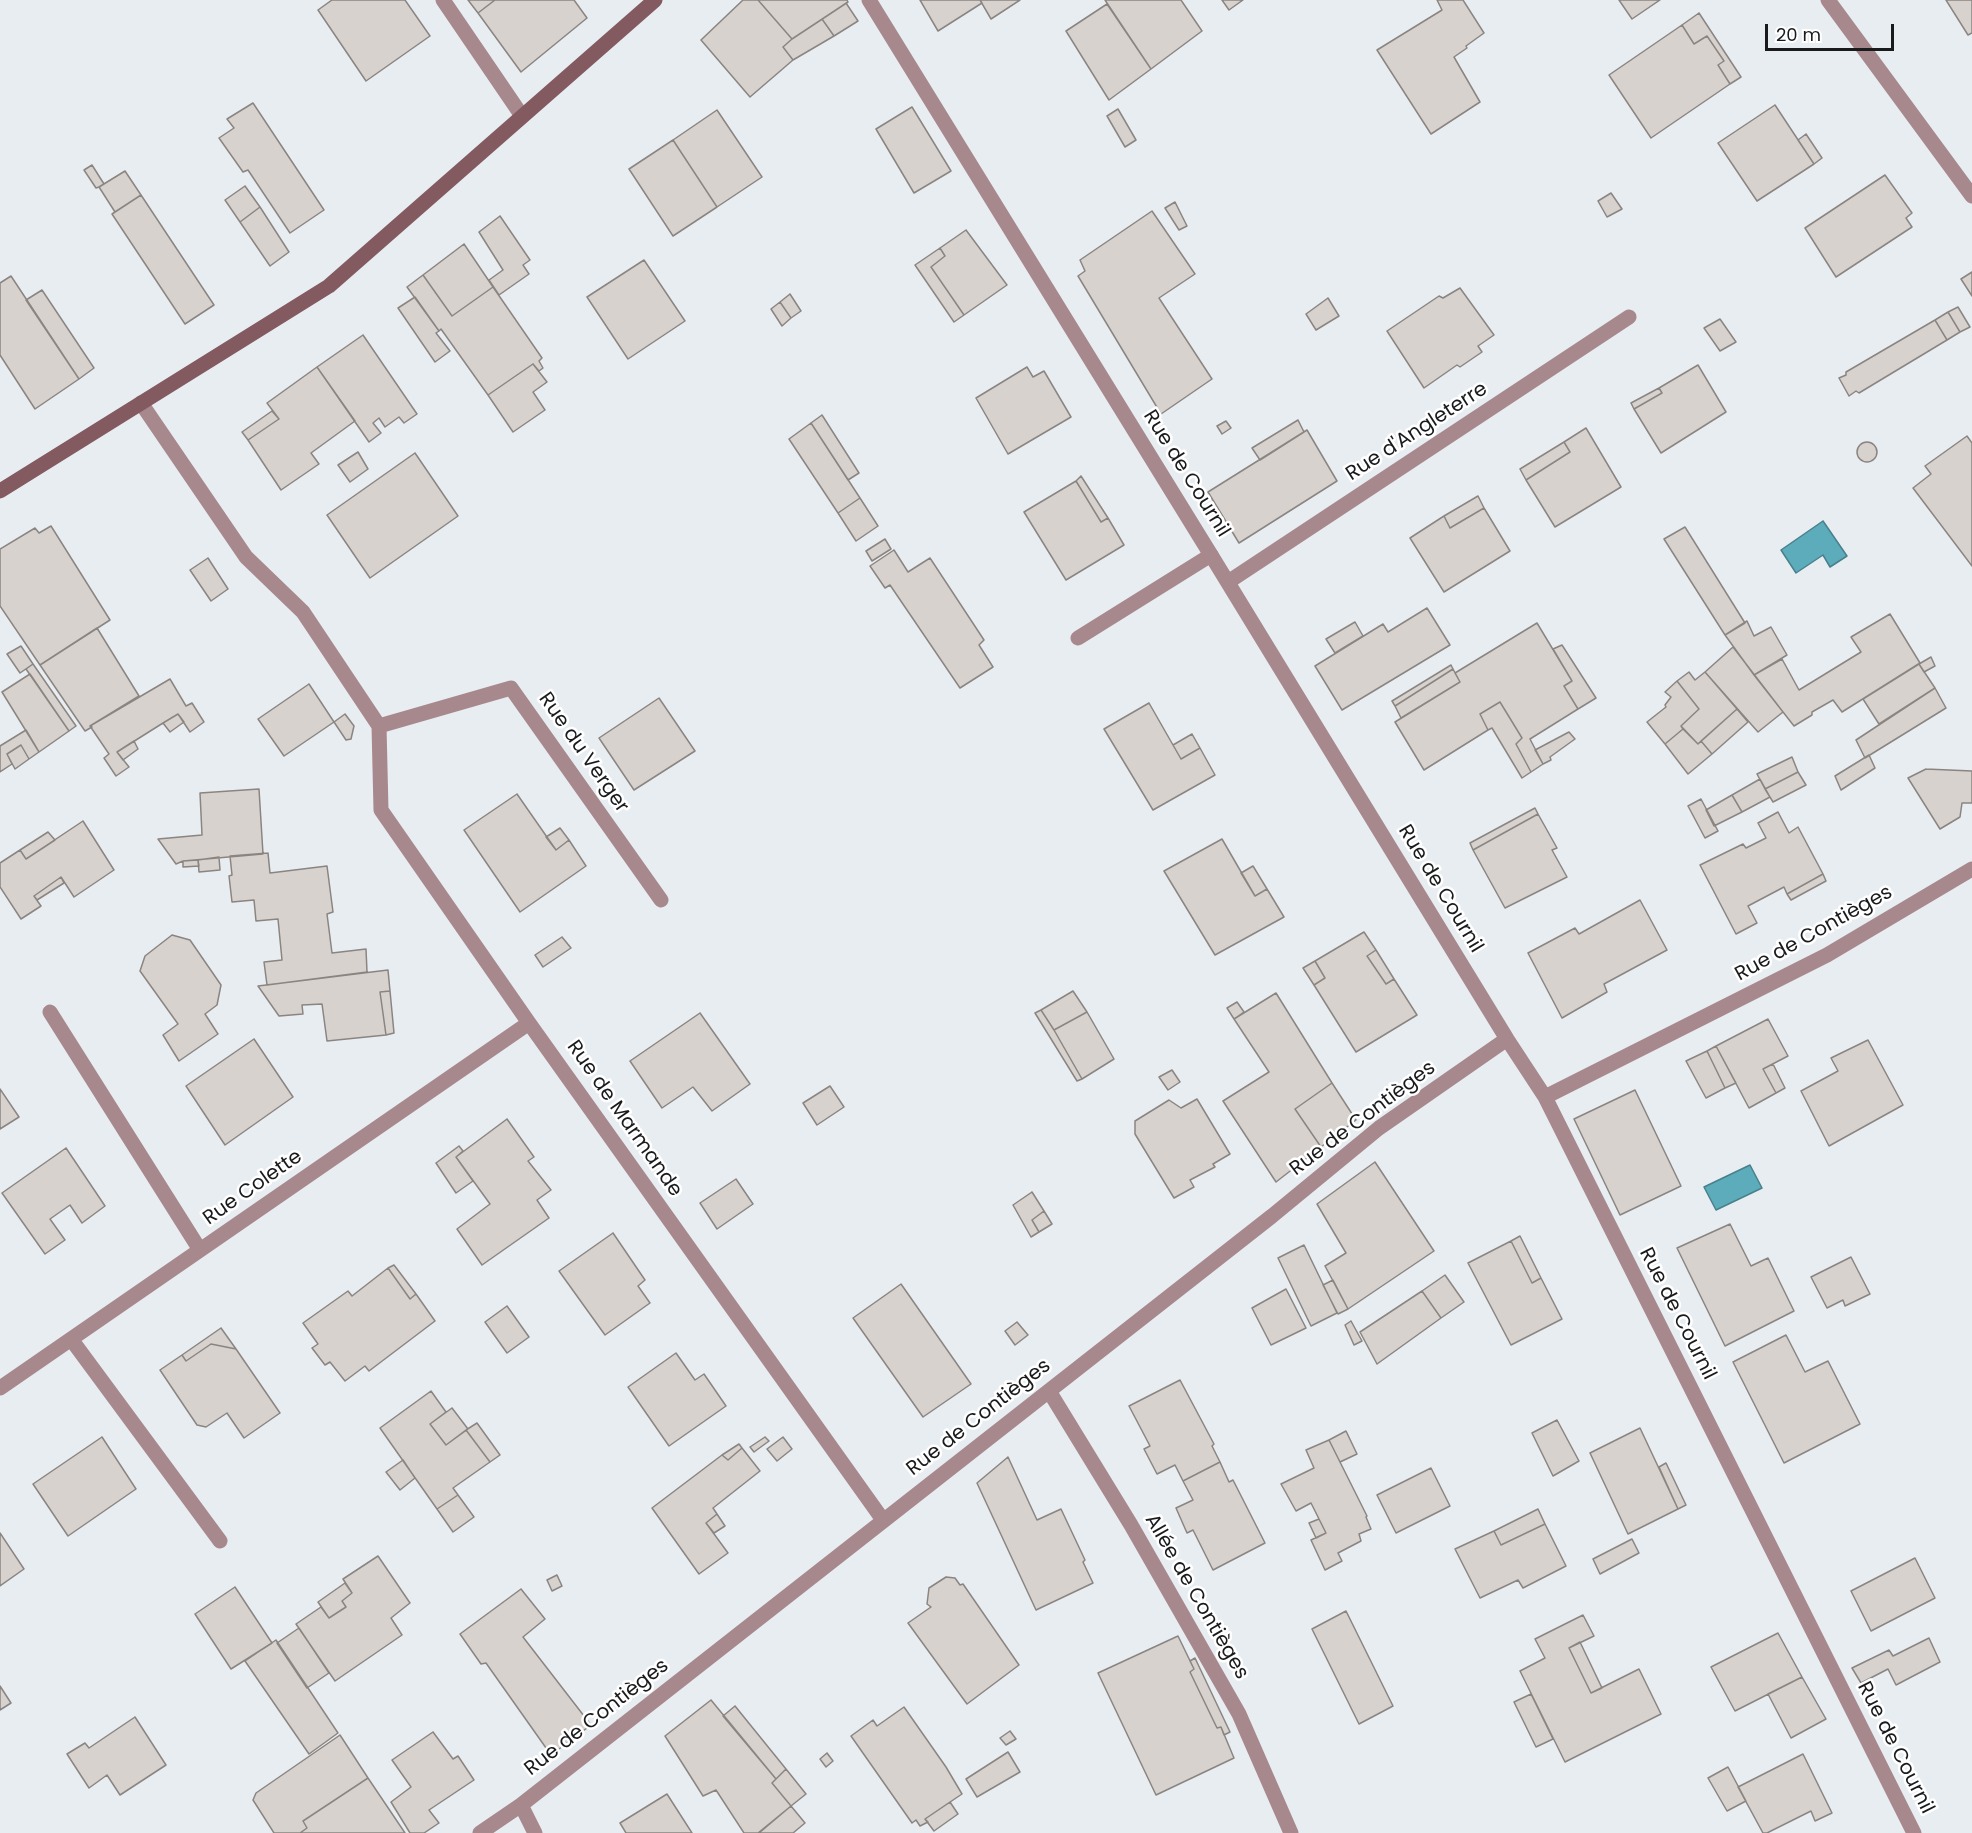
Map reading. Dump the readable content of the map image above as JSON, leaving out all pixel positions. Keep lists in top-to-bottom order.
{
  "streets": {
    "street": [
      "Rue d'Angleterre",
      "Rue de Cournil",
      "Rue du Verger",
      "Rue de Contièges",
      "Rue de Marmande",
      "Rue Colette",
      "Allée de Contièges"
    ]
  },
  "crossings": [
    ["Rue d'Angleterre", "Rue de Cournil"],
    ["Rue de Cournil", "Rue de Contièges"],
    ["Rue du Verger", "Rue de Marmande"],
    ["Rue de Contièges", "Rue de Marmande"],
    ["Rue de Contièges", "Allée de Contièges"],
    ["Rue de Marmande", "Rue Colette"]
  ],
  "scale_bar": "20 m"
}
